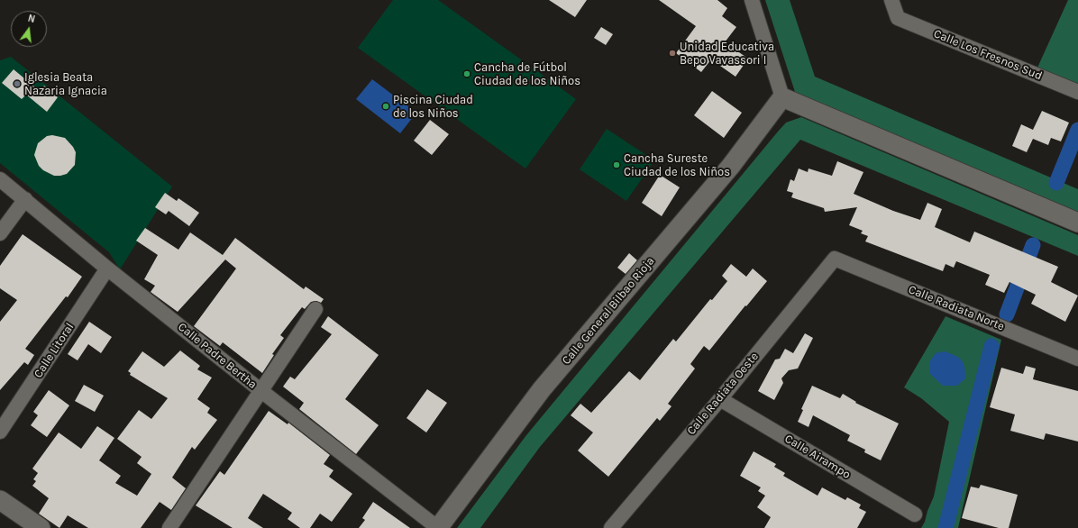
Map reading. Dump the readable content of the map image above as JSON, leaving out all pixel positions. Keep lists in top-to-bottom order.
{
  "streets": {
    "street": [
      "Calle Los Fresnos Sud",
      "Calle Radiata Norte",
      "Calle General Bilbao Rioja",
      "Calle Litoral",
      "Calle Padre Bertha",
      "Calle Radiata Oeste",
      "Calle Airampo"
    ]
  },
  "crossings": [
    ["Calle Radiata Norte", "Calle Radiata Oeste"],
    ["Calle General Bilbao Rioja", "Calle Padre Bertha"],
    ["Calle Litoral", "Calle Padre Bertha"],
    ["Calle Radiata Oeste", "Calle Airampo"]
  ],
  "places": [
    "Unidad Educativa Bepo Vavassori I",
    "Cancha de Fútbol Ciudad de los Niños",
    "Iglesia Beata Nazaria Ignacia",
    "Piscina Ciudad de los Niños",
    "Cancha Sureste Ciudad de los Niños"
  ],
  "north": "top"
}
